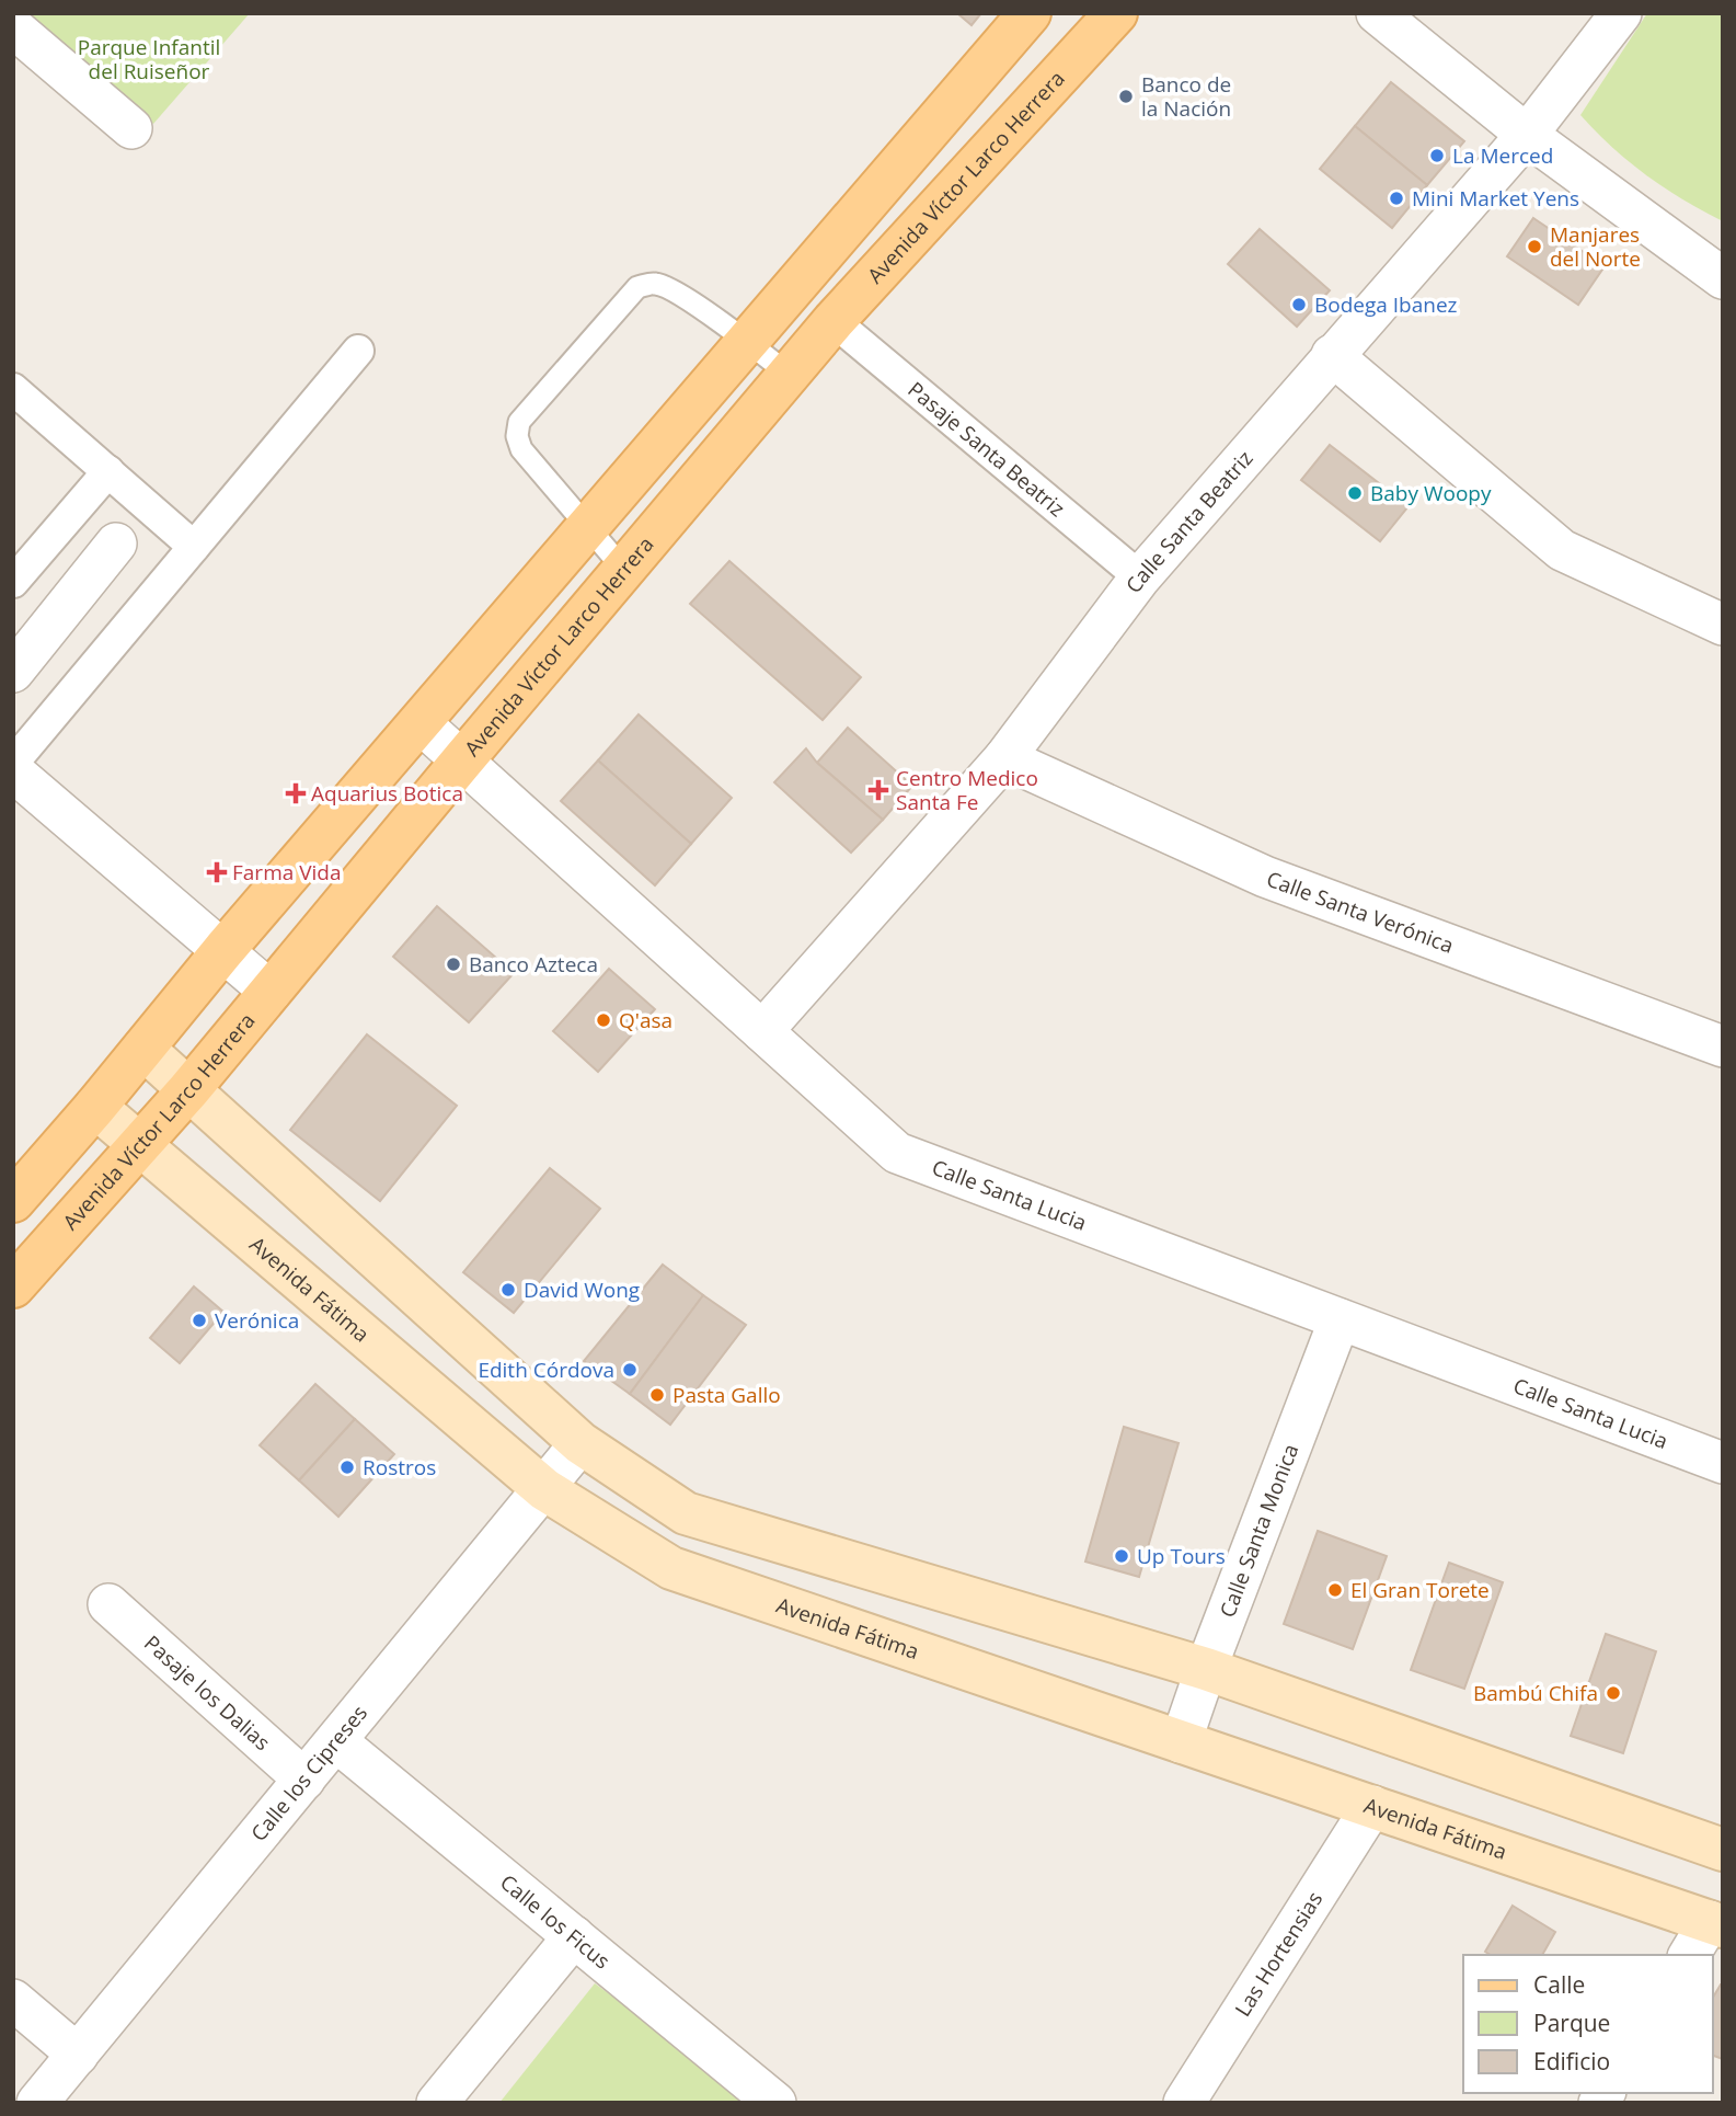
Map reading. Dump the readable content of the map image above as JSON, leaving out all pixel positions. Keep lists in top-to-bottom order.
{
  "streets": {
    "main road": ["Avenida Víctor Larco Herrera", "Avenida Fátima"],
    "street": [
      "Pasaje Santa Beatriz",
      "Calle Santa Beatriz",
      "Calle Santa Verónica",
      "Calle Santa Lucia",
      "Calle Santa Monica",
      "Pasaje los Dalias",
      "Calle los Cipreses",
      "Calle los Ficus",
      "Las Hortensias"
    ]
  },
  "crossings": [
    ["Avenida Víctor Larco Herrera", "Pasaje Santa Beatriz"],
    ["Avenida Víctor Larco Herrera", "Calle Santa Lucia"],
    ["Avenida Víctor Larco Herrera", "Avenida Fátima"],
    ["Pasaje Santa Beatriz", "Calle Santa Beatriz"],
    ["Calle Santa Beatriz", "Calle Santa Verónica"],
    ["Calle Santa Beatriz", "Calle Santa Lucia"],
    ["Calle Santa Lucia", "Calle Santa Monica"],
    ["Avenida Fátima", "Calle Santa Monica"],
    ["Avenida Fátima", "Calle los Cipreses"],
    ["Avenida Fátima", "Las Hortensias"],
    ["Pasaje los Dalias", "Calle los Cipreses"],
    ["Calle los Cipreses", "Calle los Ficus"]
  ],
  "parks": ["Parque Infantil del Ruiseñor"],
  "places": {
    "other": [
      "Banco de la Nación",
      "La Merced",
      "Mini Market Yens",
      "Manjares del Norte",
      "Bodega Ibanez",
      "Baby Woopy",
      "Banco Azteca",
      "Q'asa",
      "David Wong",
      "Verónica",
      "Edith Córdova",
      "Pasta Gallo",
      "Rostros",
      "Up Tours",
      "El Gran Torete",
      "Bambú Chifa"
    ],
    "health": ["Centro Medico Santa Fe", "Aquarius Botica", "Farma Vida"]
  },
  "legend": ["Calle", "Parque", "Edificio"]
}
